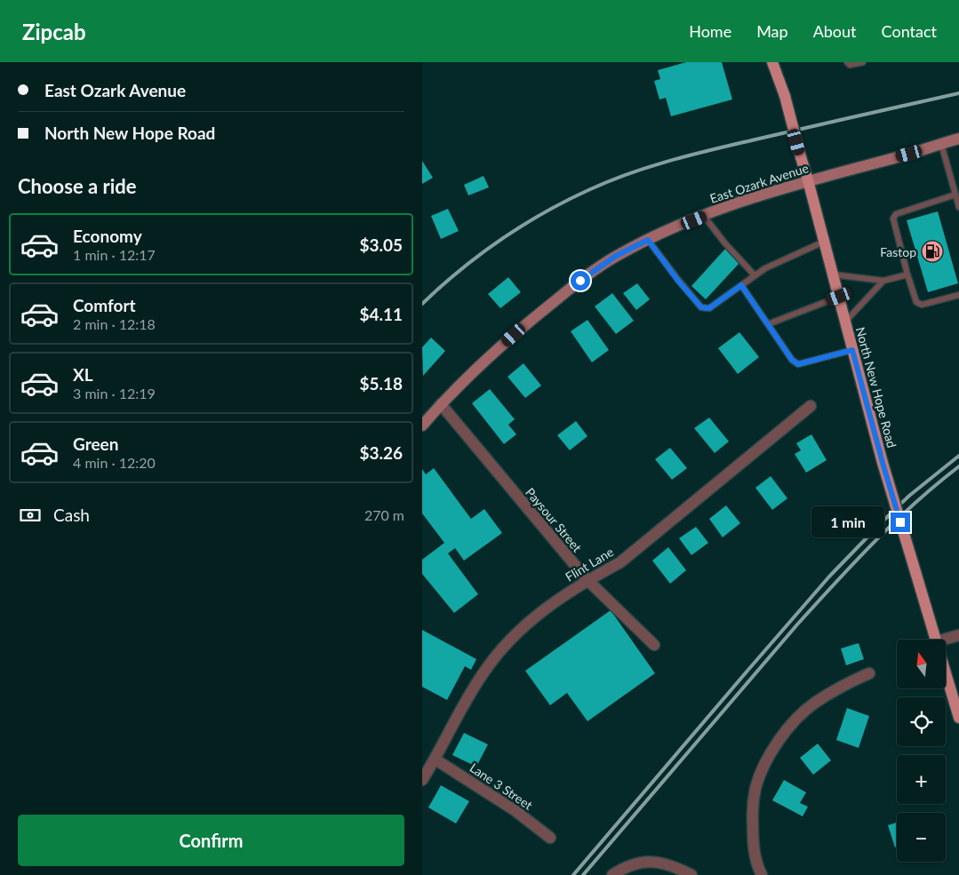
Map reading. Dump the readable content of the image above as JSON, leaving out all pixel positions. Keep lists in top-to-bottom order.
{
  "streets": {
    "main road": ["East Ozark Avenue", "North New Hope Road"],
    "street": ["Paysour Street", "Flint Lane", "Lane 3 Street"]
  },
  "crossings": [
    ["East Ozark Avenue", "North New Hope Road"],
    ["East Ozark Avenue", "Paysour Street"],
    ["Paysour Street", "Flint Lane"],
    ["Flint Lane", "Lane 3 Street"]
  ],
  "places": {
    "fuel station": ["Fastop"]
  },
  "north": "top",
  "page": {
    "header": "Zipcab",
    "nav": [
      "Home",
      "Map",
      "About",
      "Contact"
    ],
    "banner": ["East Ozark Avenue", "North New Hope Road"],
    "heading": "Choose a ride",
    "list": [
      {
        "name": "Economy",
        "note": "1 min · 12:17",
        "value": "$3.05"
      },
      {
        "name": "Comfort",
        "note": "2 min · 12:18",
        "value": "$4.11"
      },
      {
        "name": "XL",
        "note": "3 min · 12:19",
        "value": "$5.18"
      },
      {
        "name": "Green",
        "note": "4 min · 12:20",
        "value": "$3.26"
      }
    ],
    "pay": ["Cash", "270 m"],
    "bubble": "1 min",
    "map_buttons": ["+", "−"],
    "buttons": "Confirm"
  }
}
